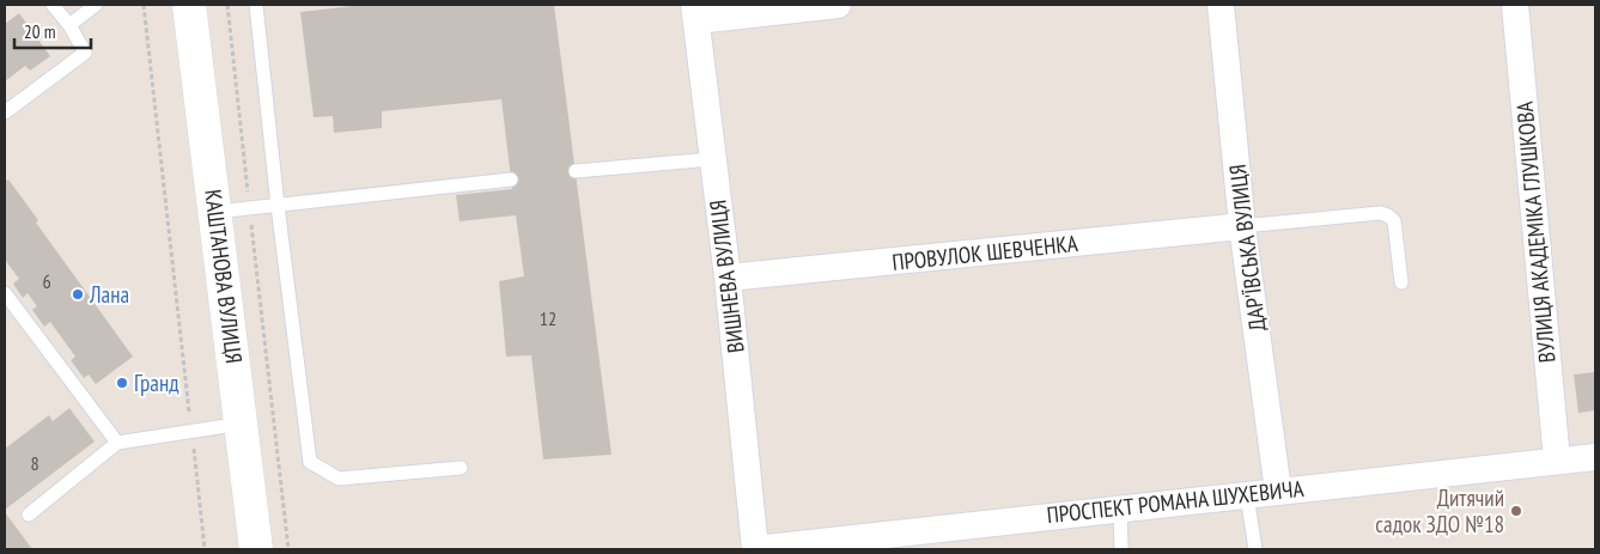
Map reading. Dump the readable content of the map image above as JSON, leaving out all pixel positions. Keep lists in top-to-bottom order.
{
  "streets": {
    "street": [
      "ВУЛИЦЯ АКАДЕМІКА ГЛУШКОВА",
      "ДАР'ЇВСЬКА ВУЛИЦЯ",
      "ПРОВУЛОК ШЕВЧЕНКА",
      "КАШТАНОВА ВУЛИЦЯ",
      "ВИШНЕВА ВУЛИЦЯ",
      "ПРОСПЕКТ РОМАНА ШУХЕВИЧА"
    ]
  },
  "crossings": [
    ["ВУЛИЦЯ АКАДЕМІКА ГЛУШКОВА", "ПРОСПЕКТ РОМАНА ШУХЕВИЧА"],
    ["ДАР'ЇВСЬКА ВУЛИЦЯ", "ПРОВУЛОК ШЕВЧЕНКА"],
    ["ДАР'ЇВСЬКА ВУЛИЦЯ", "ПРОСПЕКТ РОМАНА ШУХЕВИЧА"],
    ["ПРОВУЛОК ШЕВЧЕНКА", "ВИШНЕВА ВУЛИЦЯ"],
    ["ВИШНЕВА ВУЛИЦЯ", "ПРОСПЕКТ РОМАНА ШУХЕВИЧА"]
  ],
  "places": ["Лана", "Гранд", "Дитячий садок ЗДО №18"],
  "house_numbers": ["6", "12", "8"],
  "scale_bar": "20 m"
}
